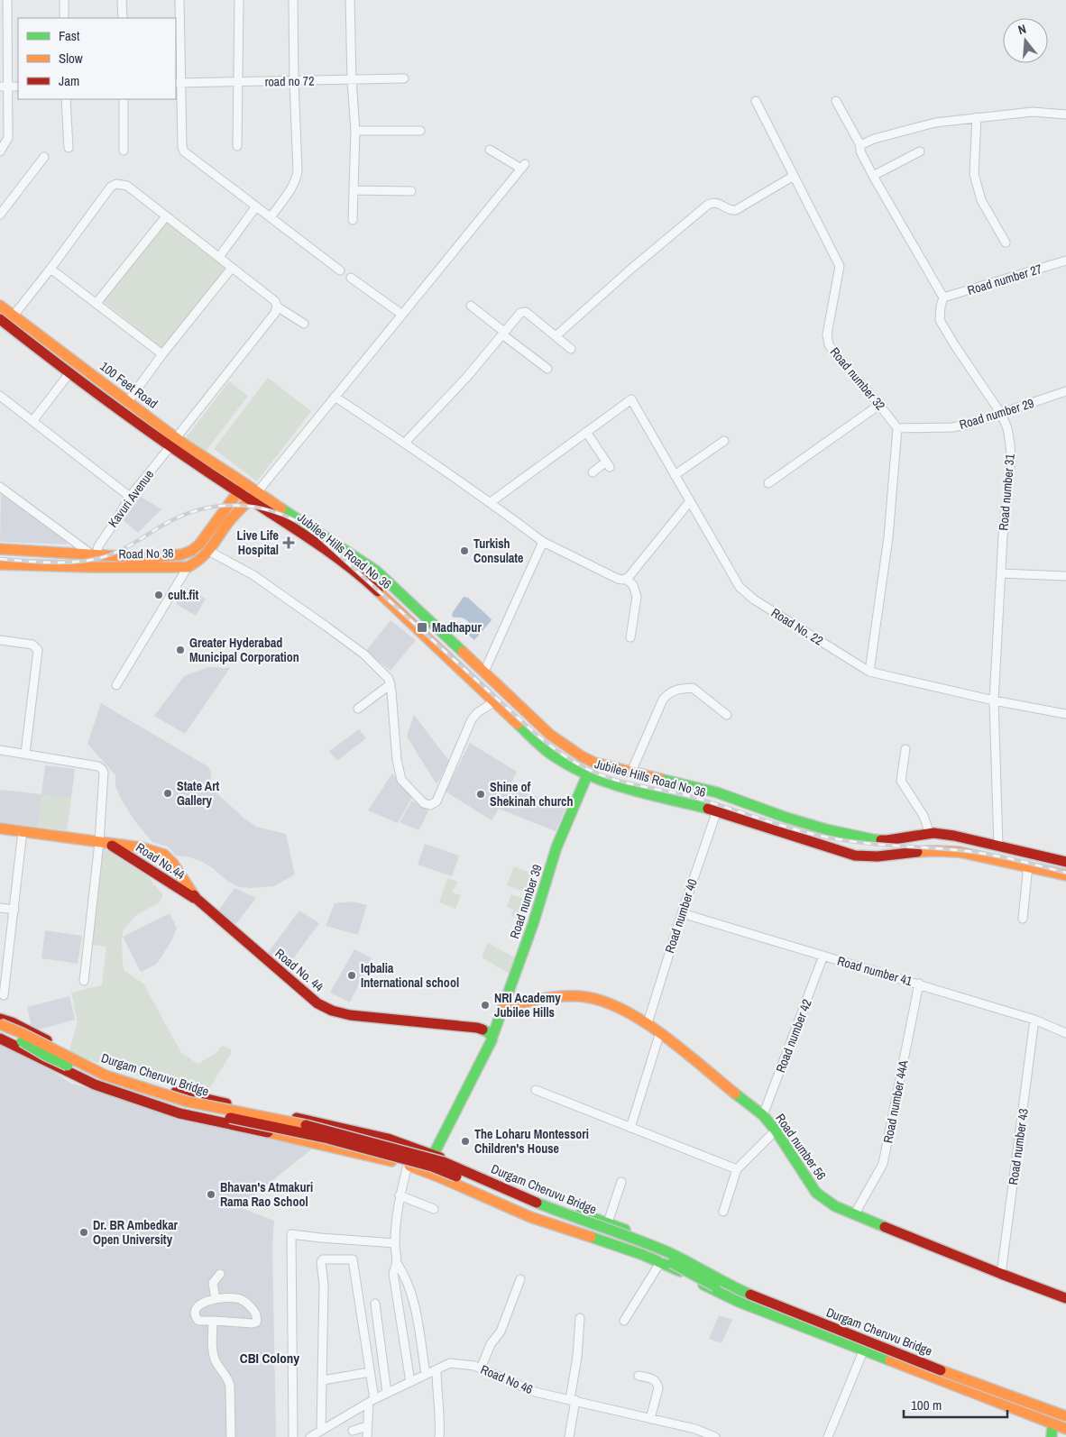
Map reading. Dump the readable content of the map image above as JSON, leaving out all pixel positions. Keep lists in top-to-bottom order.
{
  "streets": {
    "main road": [
      "100 Feet Road",
      "Jubilee Hills Road No 36",
      "Road No 36",
      "Road No.44",
      "Road number 39",
      "Road No. 44",
      "Durgam Cheruvu Bridge",
      "Road number 56"
    ],
    "street": [
      "road no 72",
      "Road number 27",
      "Road number 32",
      "Road number 29",
      "Road number 31",
      "Kavuri Avenue",
      "Road No. 22",
      "Road number 40",
      "Road number 41",
      "Road number 42",
      "Road number 44A",
      "Road number 43",
      "Road No 46"
    ]
  },
  "crossings": [
    ["Road number 27", "Road number 31"],
    ["Road number 32", "Road number 29"],
    ["100 Feet Road", "Kavuri Avenue"],
    ["100 Feet Road", "Jubilee Hills Road No 36"],
    ["100 Feet Road", "Road No 36"],
    ["Road number 29", "Road number 31"],
    ["Road number 31", "Jubilee Hills Road No 36"],
    ["Road number 31", "Road No. 22"],
    ["Kavuri Avenue", "Road No 36"],
    ["Jubilee Hills Road No 36", "Road No 36"],
    ["Jubilee Hills Road No 36", "Road number 39"],
    ["Jubilee Hills Road No 36", "Road number 40"],
    ["Road No.44", "Road No. 44"],
    ["Road number 39", "Road No. 44"],
    ["Road number 39", "Road number 56"],
    ["Road number 40", "Road number 41"],
    ["Road number 40", "Road number 56"],
    ["Road number 41", "Road number 42"],
    ["Road number 41", "Road number 44A"],
    ["Road number 41", "Road number 43"],
    ["Road number 42", "Road number 56"],
    ["Road number 44A", "Road number 56"],
    ["Road number 56", "Road number 43"]
  ],
  "districts": ["CBI Colony"],
  "places": {
    "health": ["Live Life Hospital"],
    "other": [
      "Turkish Consulate",
      "cult.fit",
      "Greater Hyderabad Municipal Corporation",
      "State Art Gallery",
      "Shine of Shekinah church",
      "Iqbalia International school",
      "NRI Academy Jubilee Hills",
      "The Loharu Montessori Children's House",
      "Bhavan's Atmakuri Rama Rao School",
      "Dr. BR Ambedkar Open University"
    ],
    "transit": ["Madhapur"]
  },
  "legend": ["Fast", "Slow", "Jam"],
  "scale_bar": "100 m",
  "north": "top"
}
